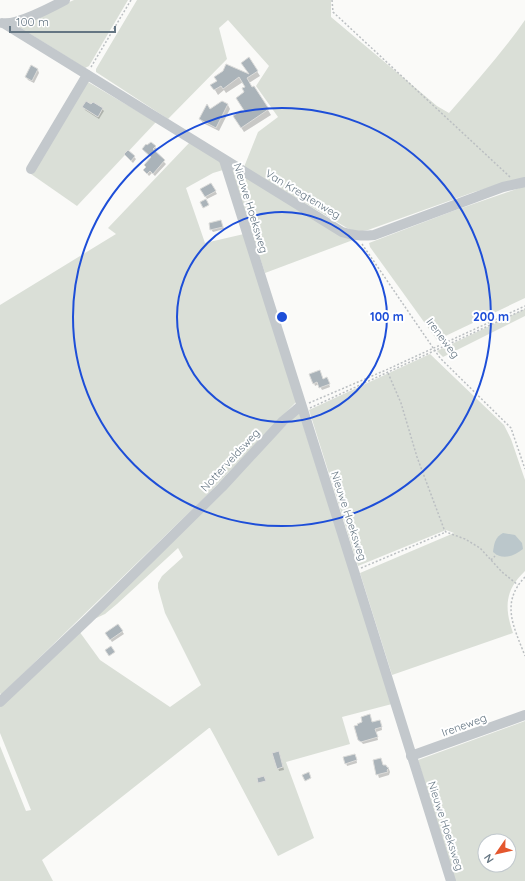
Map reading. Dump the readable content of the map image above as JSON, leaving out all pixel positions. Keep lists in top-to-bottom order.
{
  "streets": {
    "street": [
      "Van Kregtenweg",
      "Nieuwe Hoeksweg",
      "Ireneweg",
      "Notterveldsweg"
    ]
  },
  "crossings": [
    ["Van Kregtenweg", "Nieuwe Hoeksweg"],
    ["Van Kregtenweg", "Ireneweg"],
    ["Nieuwe Hoeksweg", "Ireneweg"],
    ["Nieuwe Hoeksweg", "Notterveldsweg"]
  ],
  "scale_bar": "100 m",
  "north": "bottom left",
  "rings": ["100 m", "200 m"]
}
